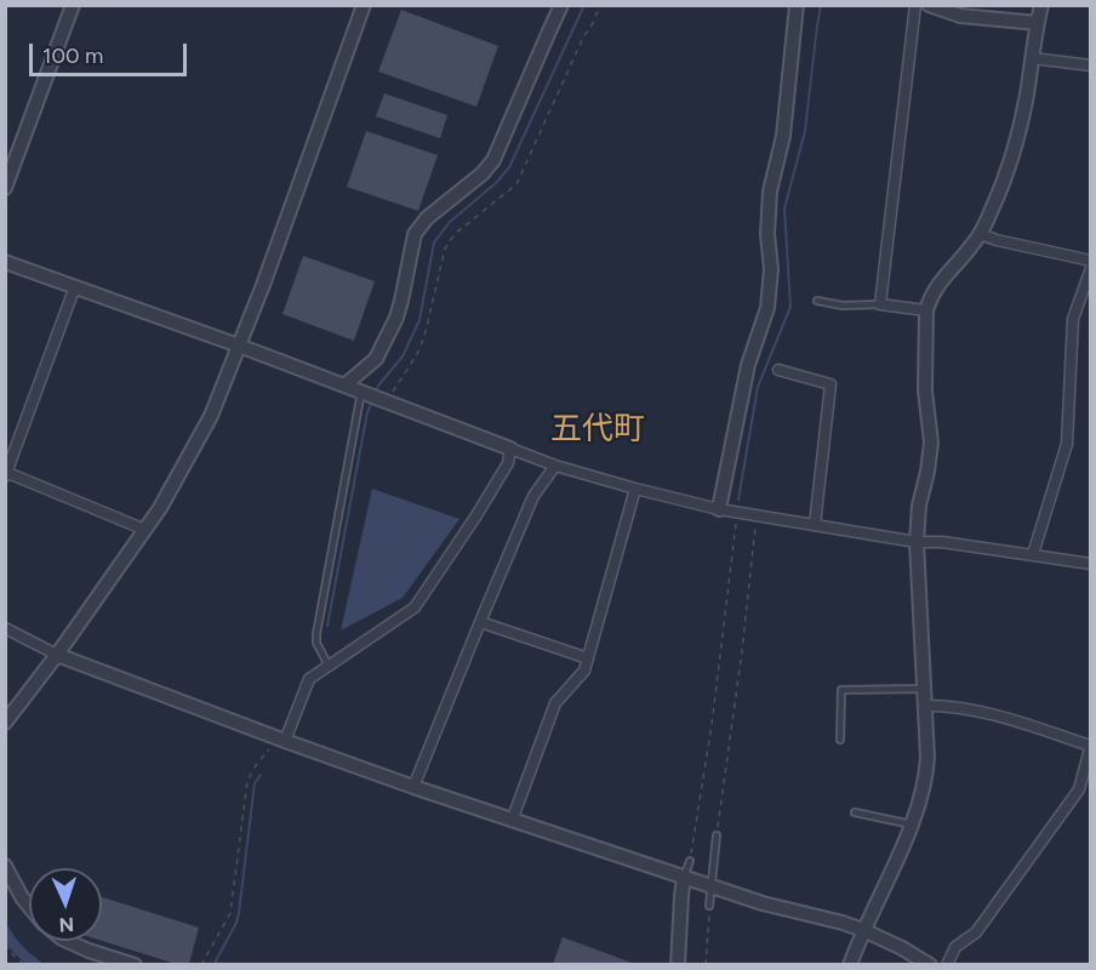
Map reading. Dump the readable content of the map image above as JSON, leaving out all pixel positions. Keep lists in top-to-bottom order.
{
  "districts": ["五代町"],
  "scale_bar": "100 m",
  "north": "bottom"
}
